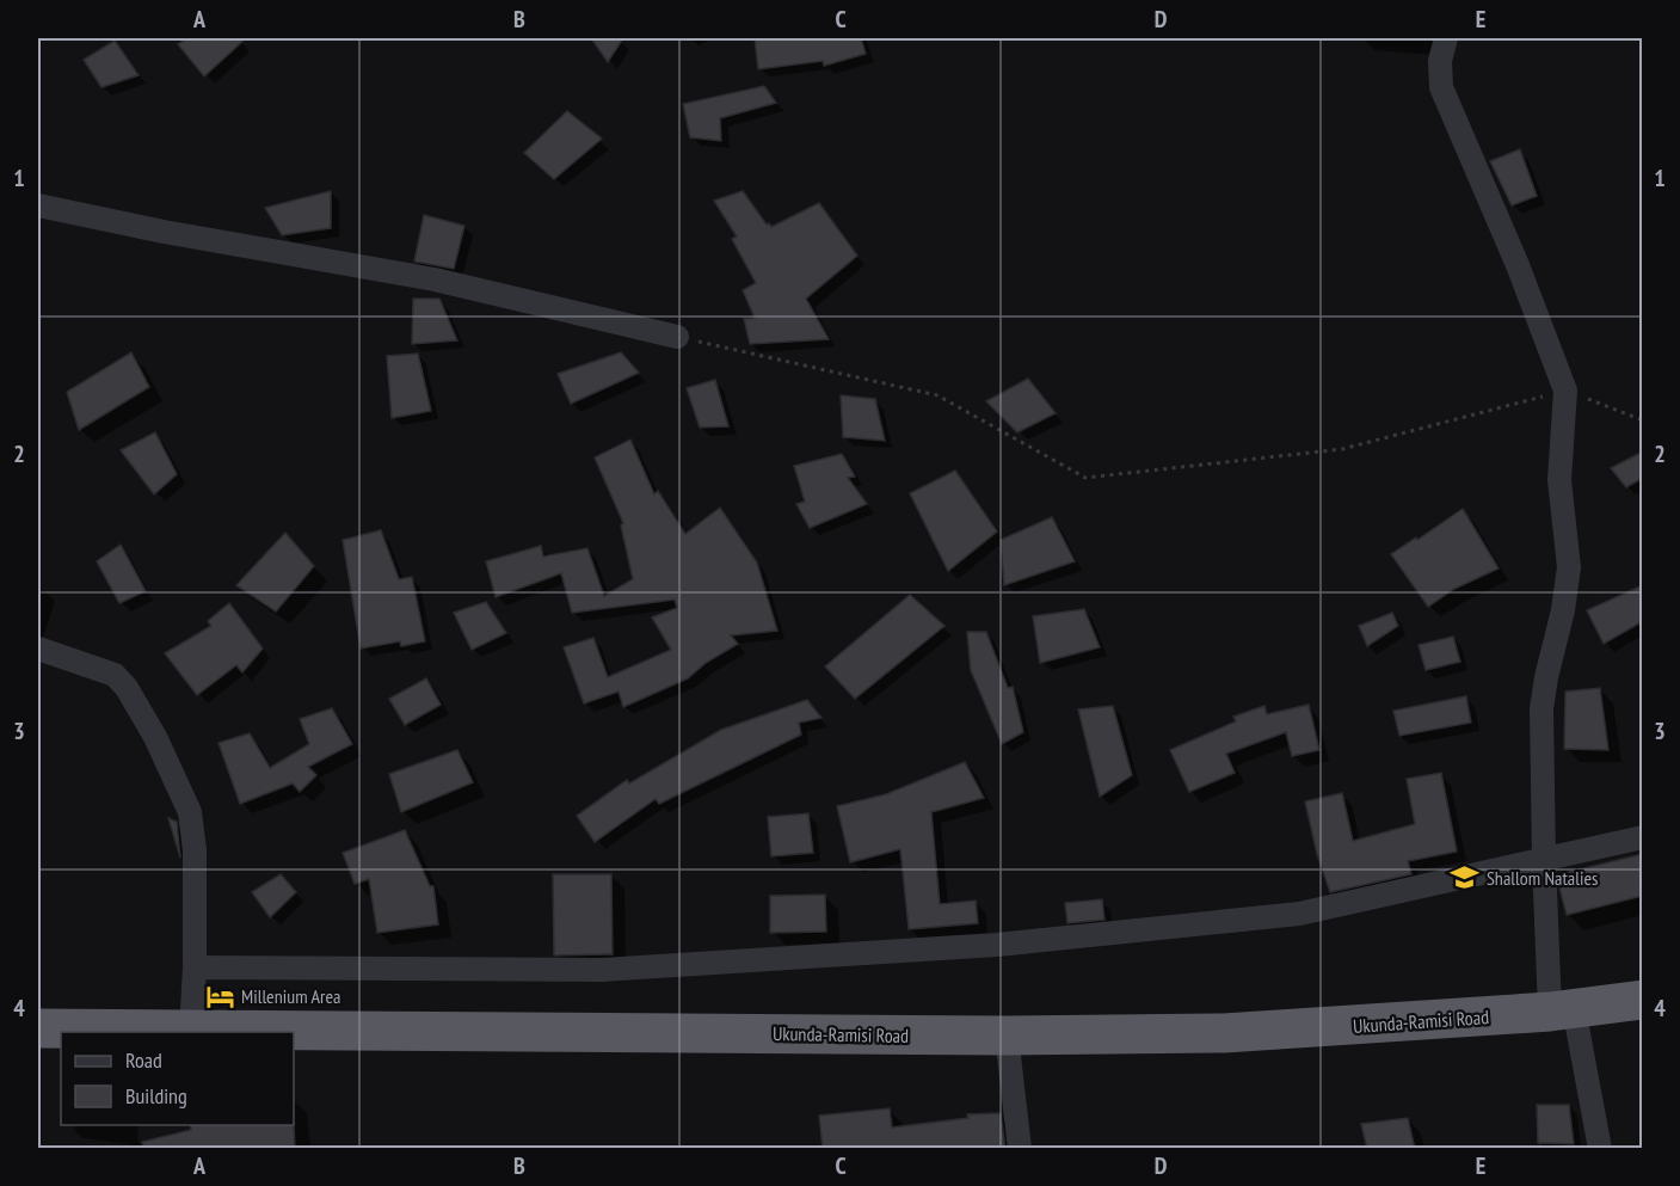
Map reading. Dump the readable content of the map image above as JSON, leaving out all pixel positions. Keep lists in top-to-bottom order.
{
  "streets": {
    "highway": ["Ukunda-Ramisi Road"]
  },
  "places": {
    "school or university": ["Shallom Natalies"],
    "hotel": ["Millenium Area"]
  },
  "legend": ["Road", "Building"],
  "grid": {
    "columns": [
      "A",
      "B",
      "C",
      "D",
      "E"
    ],
    "rows": [
      "1",
      "2",
      "3",
      "4"
    ]
  }
}
